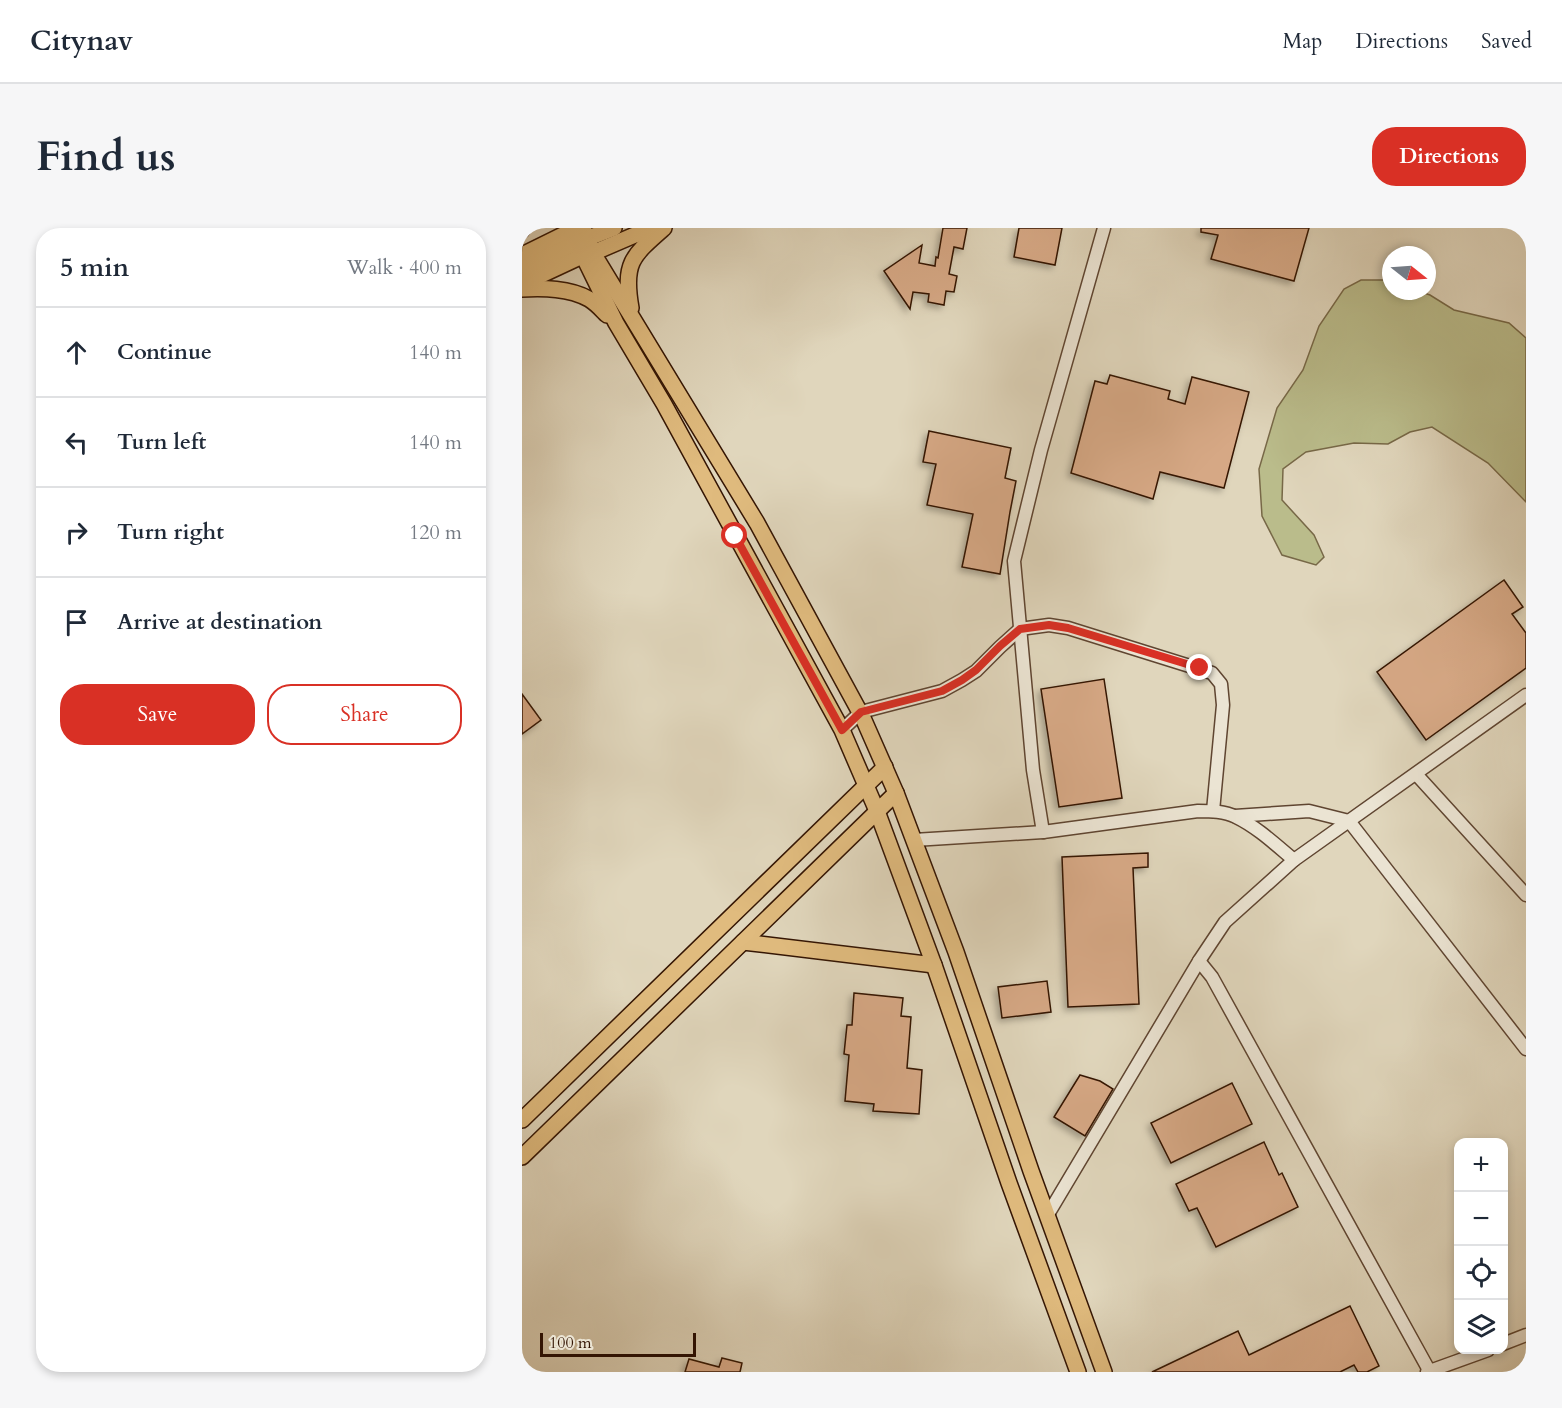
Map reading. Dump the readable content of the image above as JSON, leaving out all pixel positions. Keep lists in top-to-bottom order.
{
  "scale_bar": "100 m",
  "north": "right",
  "page": {
    "header": "Citynav",
    "nav": ["Map", "Directions", "Saved"],
    "buttons": [
      "Directions",
      ["Save", "Share"]
    ],
    "title": "Find us",
    "heading": ["5 min", "Walk · 400 m"],
    "list": [
      ["Continue", "140 m"],
      ["Turn left", "140 m"],
      ["Turn right", "120 m"],
      "Arrive at destination"
    ],
    "map_buttons": ["+", "−"],
    "scale": "100 m"
  }
}
